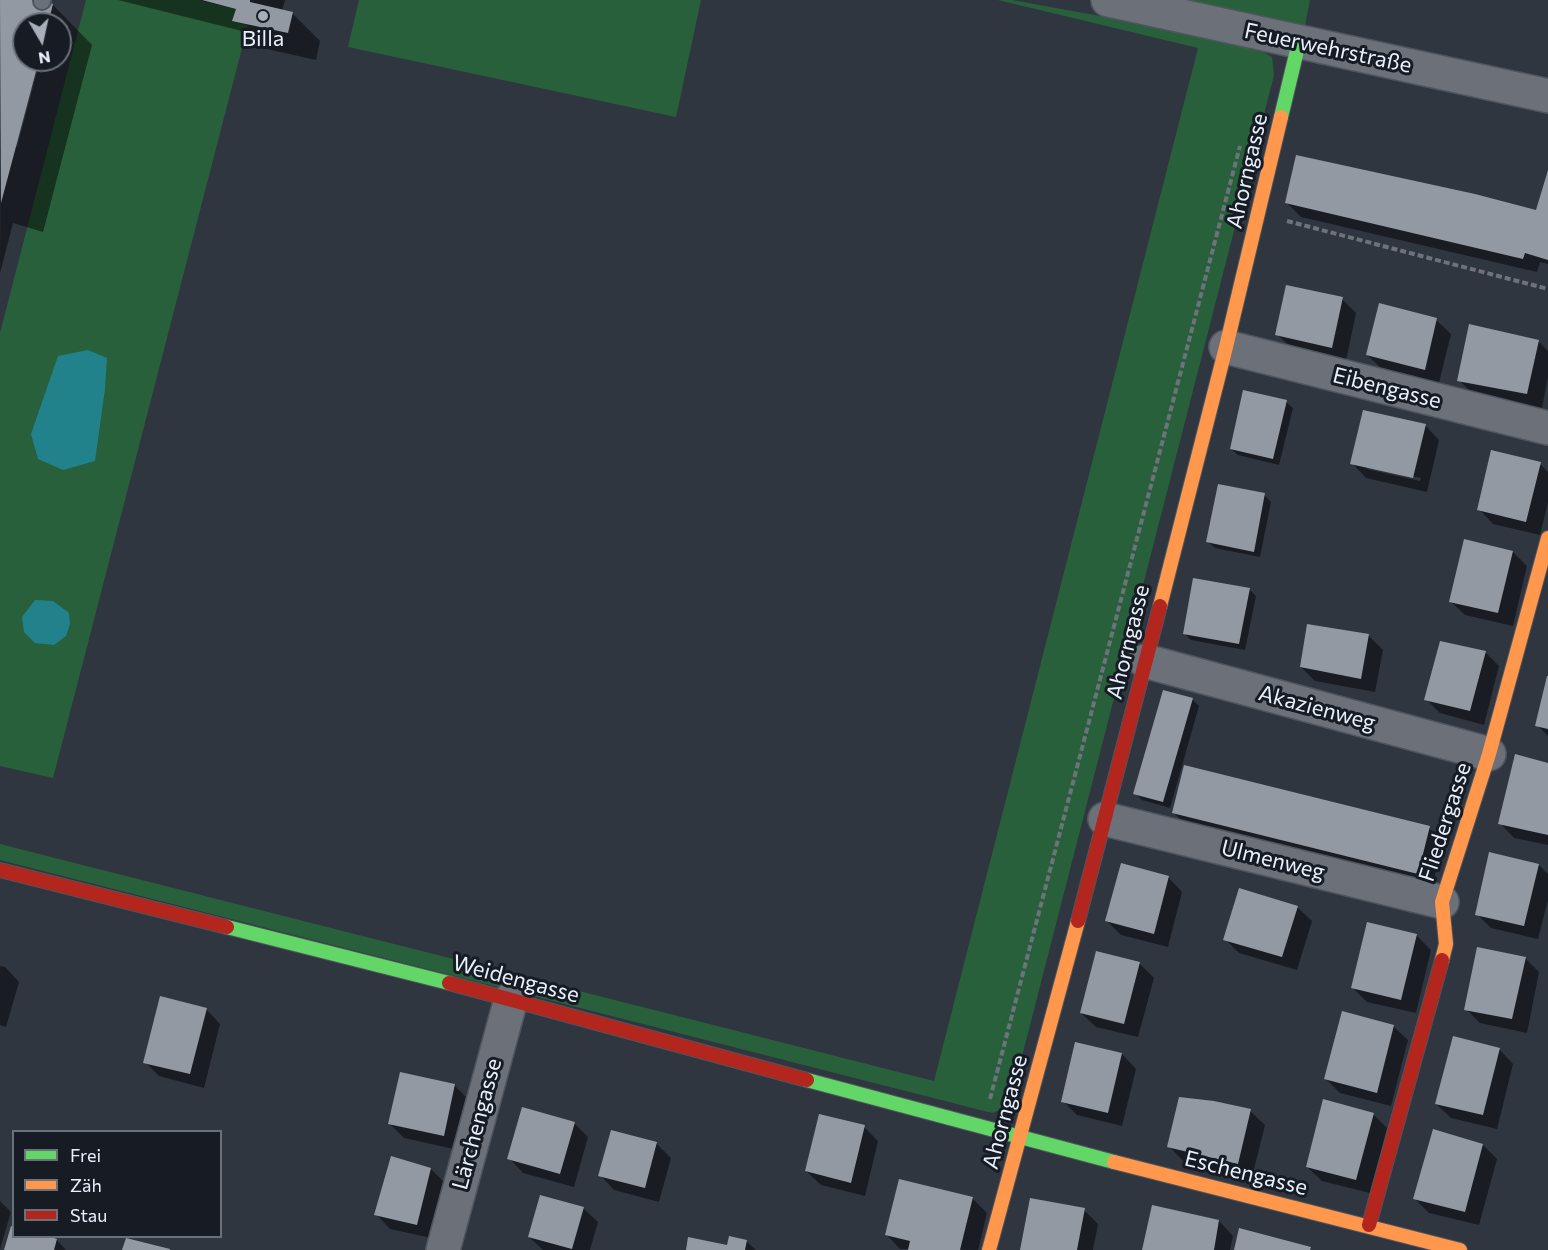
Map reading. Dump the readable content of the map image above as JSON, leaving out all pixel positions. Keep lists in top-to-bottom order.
{
  "streets": {
    "street": [
      "Feuerwehrstraße",
      "Ahorngasse",
      "Eibengasse",
      "Akazienweg",
      "Fliedergasse",
      "Ulmenweg",
      "Weidengasse",
      "Lärchengasse",
      "Eschengasse"
    ]
  },
  "crossings": [
    ["Feuerwehrstraße", "Ahorngasse"],
    ["Ahorngasse", "Eibengasse"],
    ["Ahorngasse", "Akazienweg"],
    ["Ahorngasse", "Ulmenweg"],
    ["Ahorngasse", "Weidengasse"],
    ["Ahorngasse", "Eschengasse"],
    ["Akazienweg", "Fliedergasse"],
    ["Fliedergasse", "Ulmenweg"],
    ["Fliedergasse", "Eschengasse"],
    ["Weidengasse", "Lärchengasse"],
    ["Weidengasse", "Eschengasse"]
  ],
  "places": ["Billa"],
  "legend": ["Frei", "Zäh", "Stau"],
  "north": "bottom"
}
